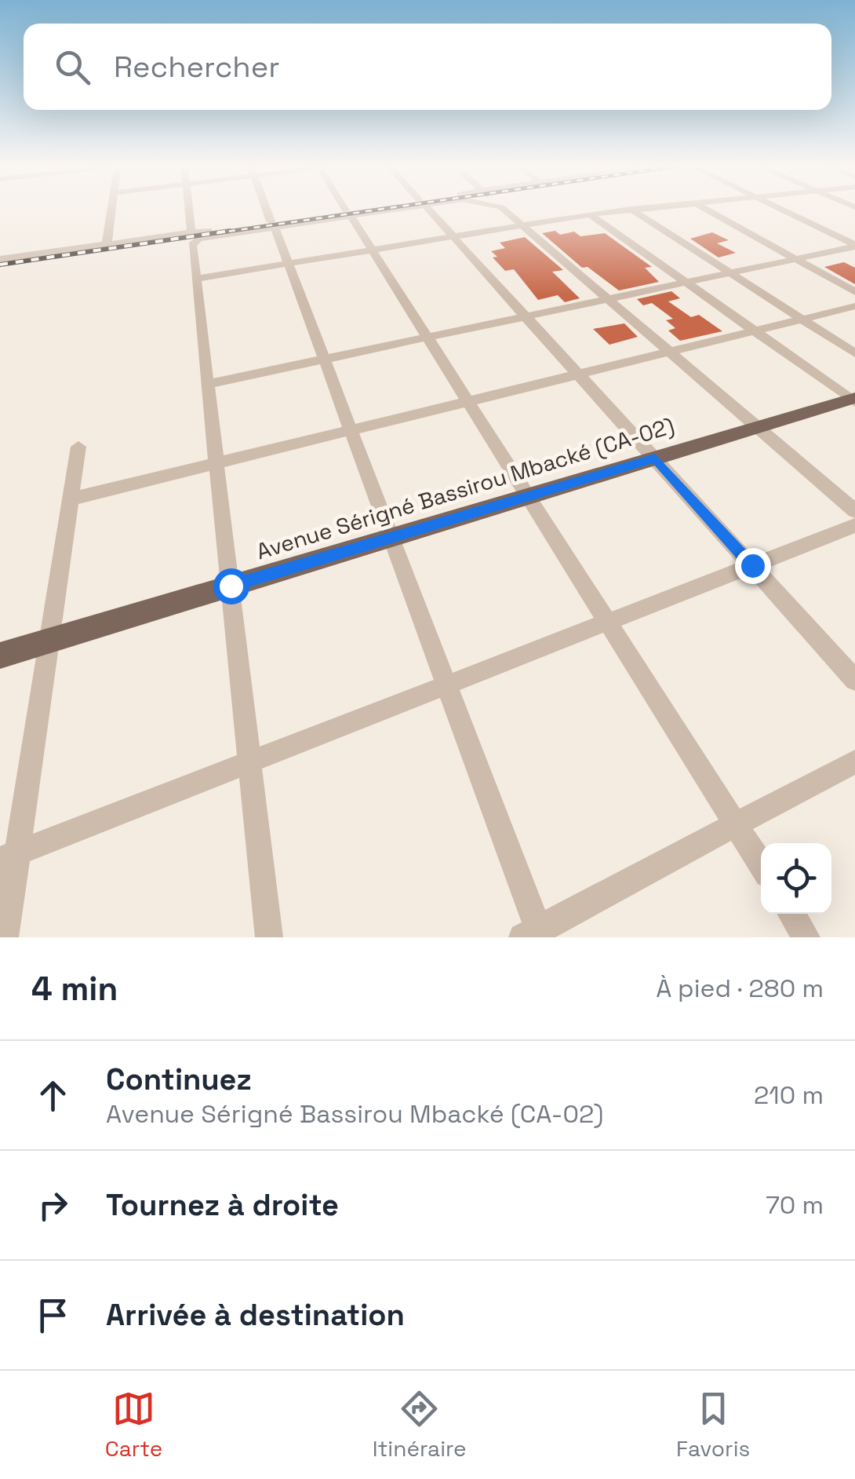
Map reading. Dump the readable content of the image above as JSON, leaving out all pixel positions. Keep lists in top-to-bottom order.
{
  "streets": {
    "main road": ["Avenue Sérigné Bassirou Mbacké (CA-02)"]
  },
  "page": {
    "search": "Rechercher",
    "heading": ["4 min", "À pied · 280 m"],
    "list": [
      ["Continuez", "Avenue Sérigné Bassirou Mbacké (CA-02)", "210 m"],
      ["Tournez à droite", "70 m"],
      "Arrivée à destination"
    ],
    "nav": ["Carte", "Itinéraire", "Favoris"]
  }
}
